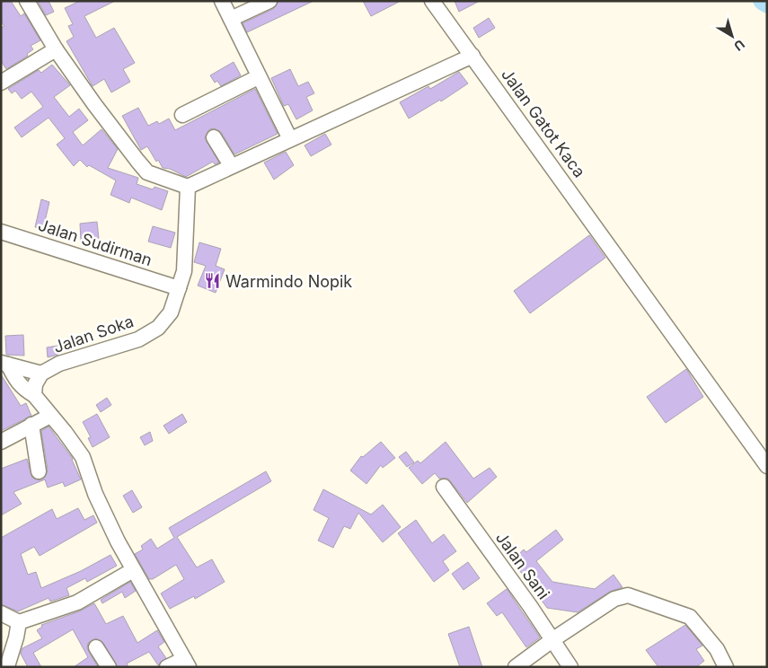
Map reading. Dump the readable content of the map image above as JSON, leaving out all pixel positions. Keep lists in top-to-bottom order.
{
  "streets": {
    "street": [
      "Jalan Gatot Kaca",
      "Jalan Sudirman",
      "Jalan Soka",
      "Jalan Sani"
    ]
  },
  "crossings": [
    ["Jalan Sudirman", "Jalan Soka"]
  ],
  "places": {
    "restaurant": ["Warmindo Nopik"]
  },
  "north": "bottom right"
}
